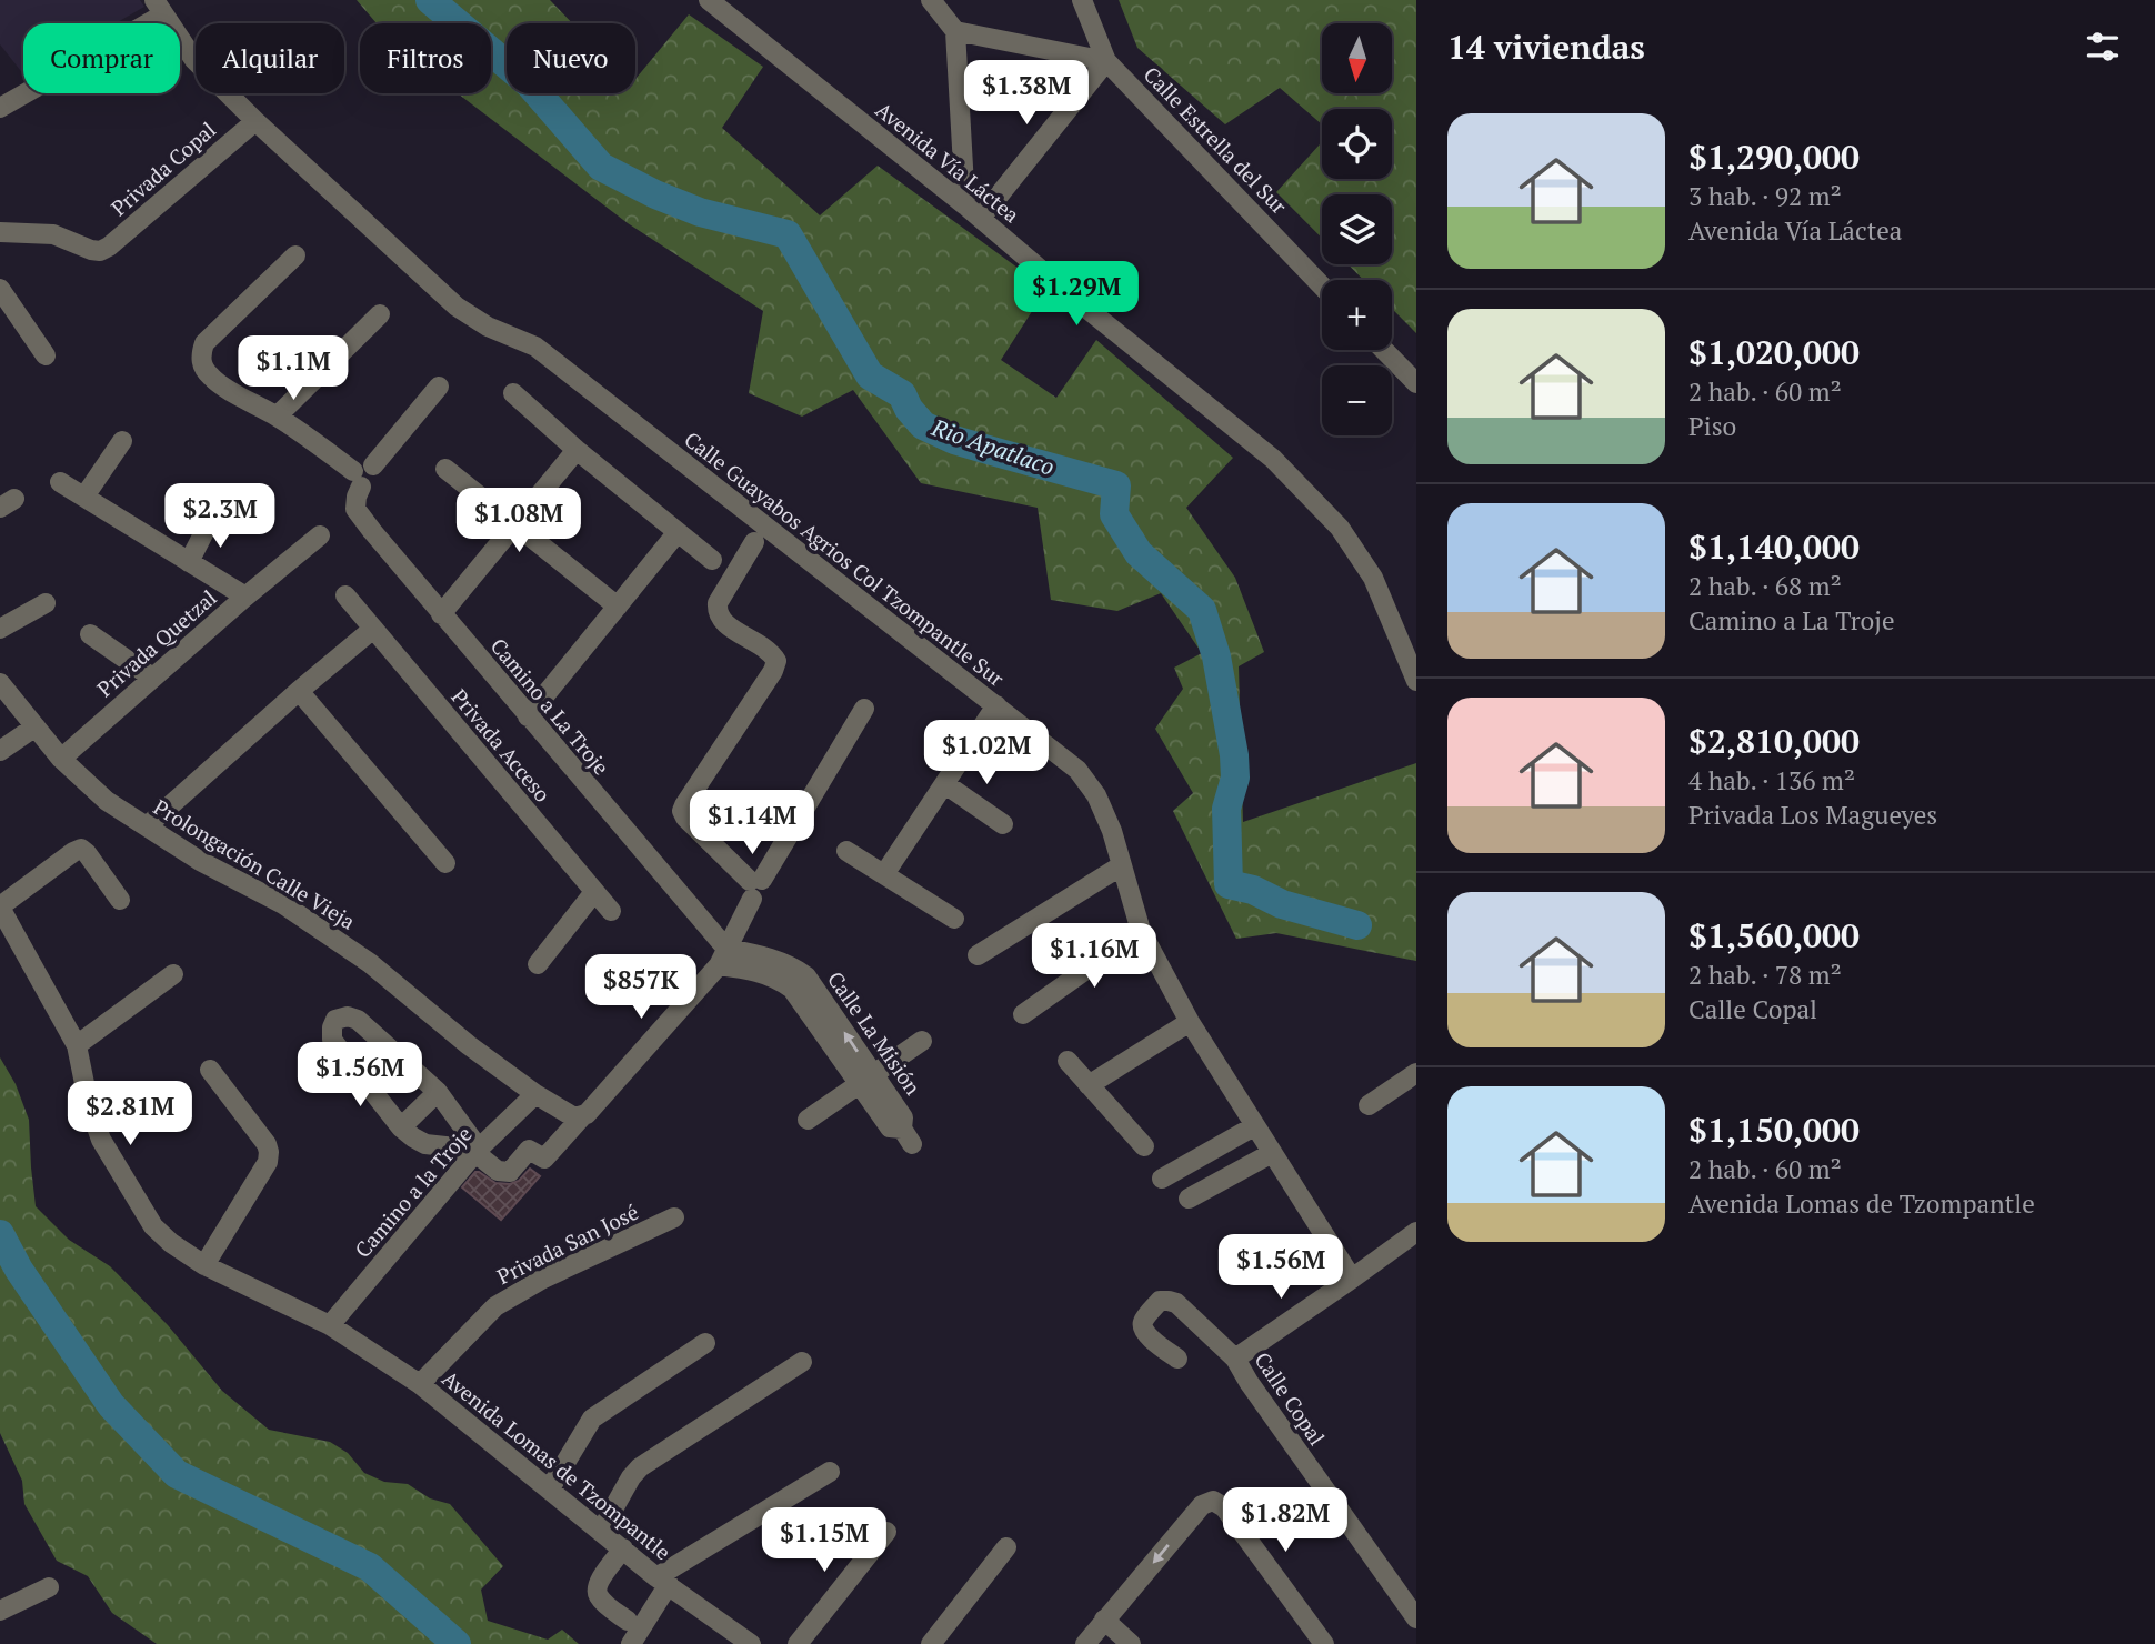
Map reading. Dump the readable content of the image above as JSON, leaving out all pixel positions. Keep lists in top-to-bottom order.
{
  "streets": {
    "street": [
      "Calle Estrella del Sur",
      "Avenida Vía Láctea",
      "Privada Copal",
      "Calle Guayabos Agrios Col Tzompantle Sur",
      "Privada Quetzal",
      "Camino a La Troje",
      "Privada Acceso",
      "Prolongación Calle Vieja",
      "Calle La Misión",
      "Camino a la Troje",
      "Privada San José",
      "Calle Copal",
      "Avenida Lomas de Tzompantle"
    ]
  },
  "crossings": [
    ["Privada Copal", "Calle Guayabos Agrios Col Tzompantle Sur"],
    ["Calle Guayabos Agrios Col Tzompantle Sur", "Calle Copal"],
    ["Privada Quetzal", "Prolongación Calle Vieja"],
    ["Camino a La Troje", "Calle La Misión"],
    ["Prolongación Calle Vieja", "Camino a la Troje"],
    ["Camino a la Troje", "Avenida Lomas de Tzompantle"],
    ["Privada San José", "Avenida Lomas de Tzompantle"]
  ],
  "water": ["Rio Apatlaco"],
  "north": "bottom",
  "page": {
    "heading": "14 viviendas",
    "map_buttons": ["+", "−"],
    "chip": [
      "Comprar",
      "Alquilar",
      "Filtros",
      "Nuevo"
    ],
    "price": [
      "$1.38M",
      "$1.29M",
      "$1.1M",
      "$2.3M",
      "$1.08M",
      "$1.02M",
      "$1.14M",
      "$1.16M",
      "$857K",
      "$1.56M",
      "$2.81M",
      "$1.56M",
      "$1.82M",
      "$1.15M"
    ],
    "list": [
      {
        "name": "$1,290,000",
        "note": "3 hab. · 92 m² · Avenida Vía Láctea"
      },
      {
        "name": "$1,020,000",
        "note": "2 hab. · 60 m² · Piso"
      },
      {
        "name": "$1,140,000",
        "note": "2 hab. · 68 m² · Camino a La Troje"
      },
      {
        "name": "$2,810,000",
        "note": "4 hab. · 136 m² · Privada Los Magueyes"
      },
      {
        "name": "$1,560,000",
        "note": "2 hab. · 78 m² · Calle Copal"
      },
      {
        "name": "$1,150,000",
        "note": "2 hab. · 60 m² · Avenida Lomas de Tzompantle"
      }
    ]
  }
}
